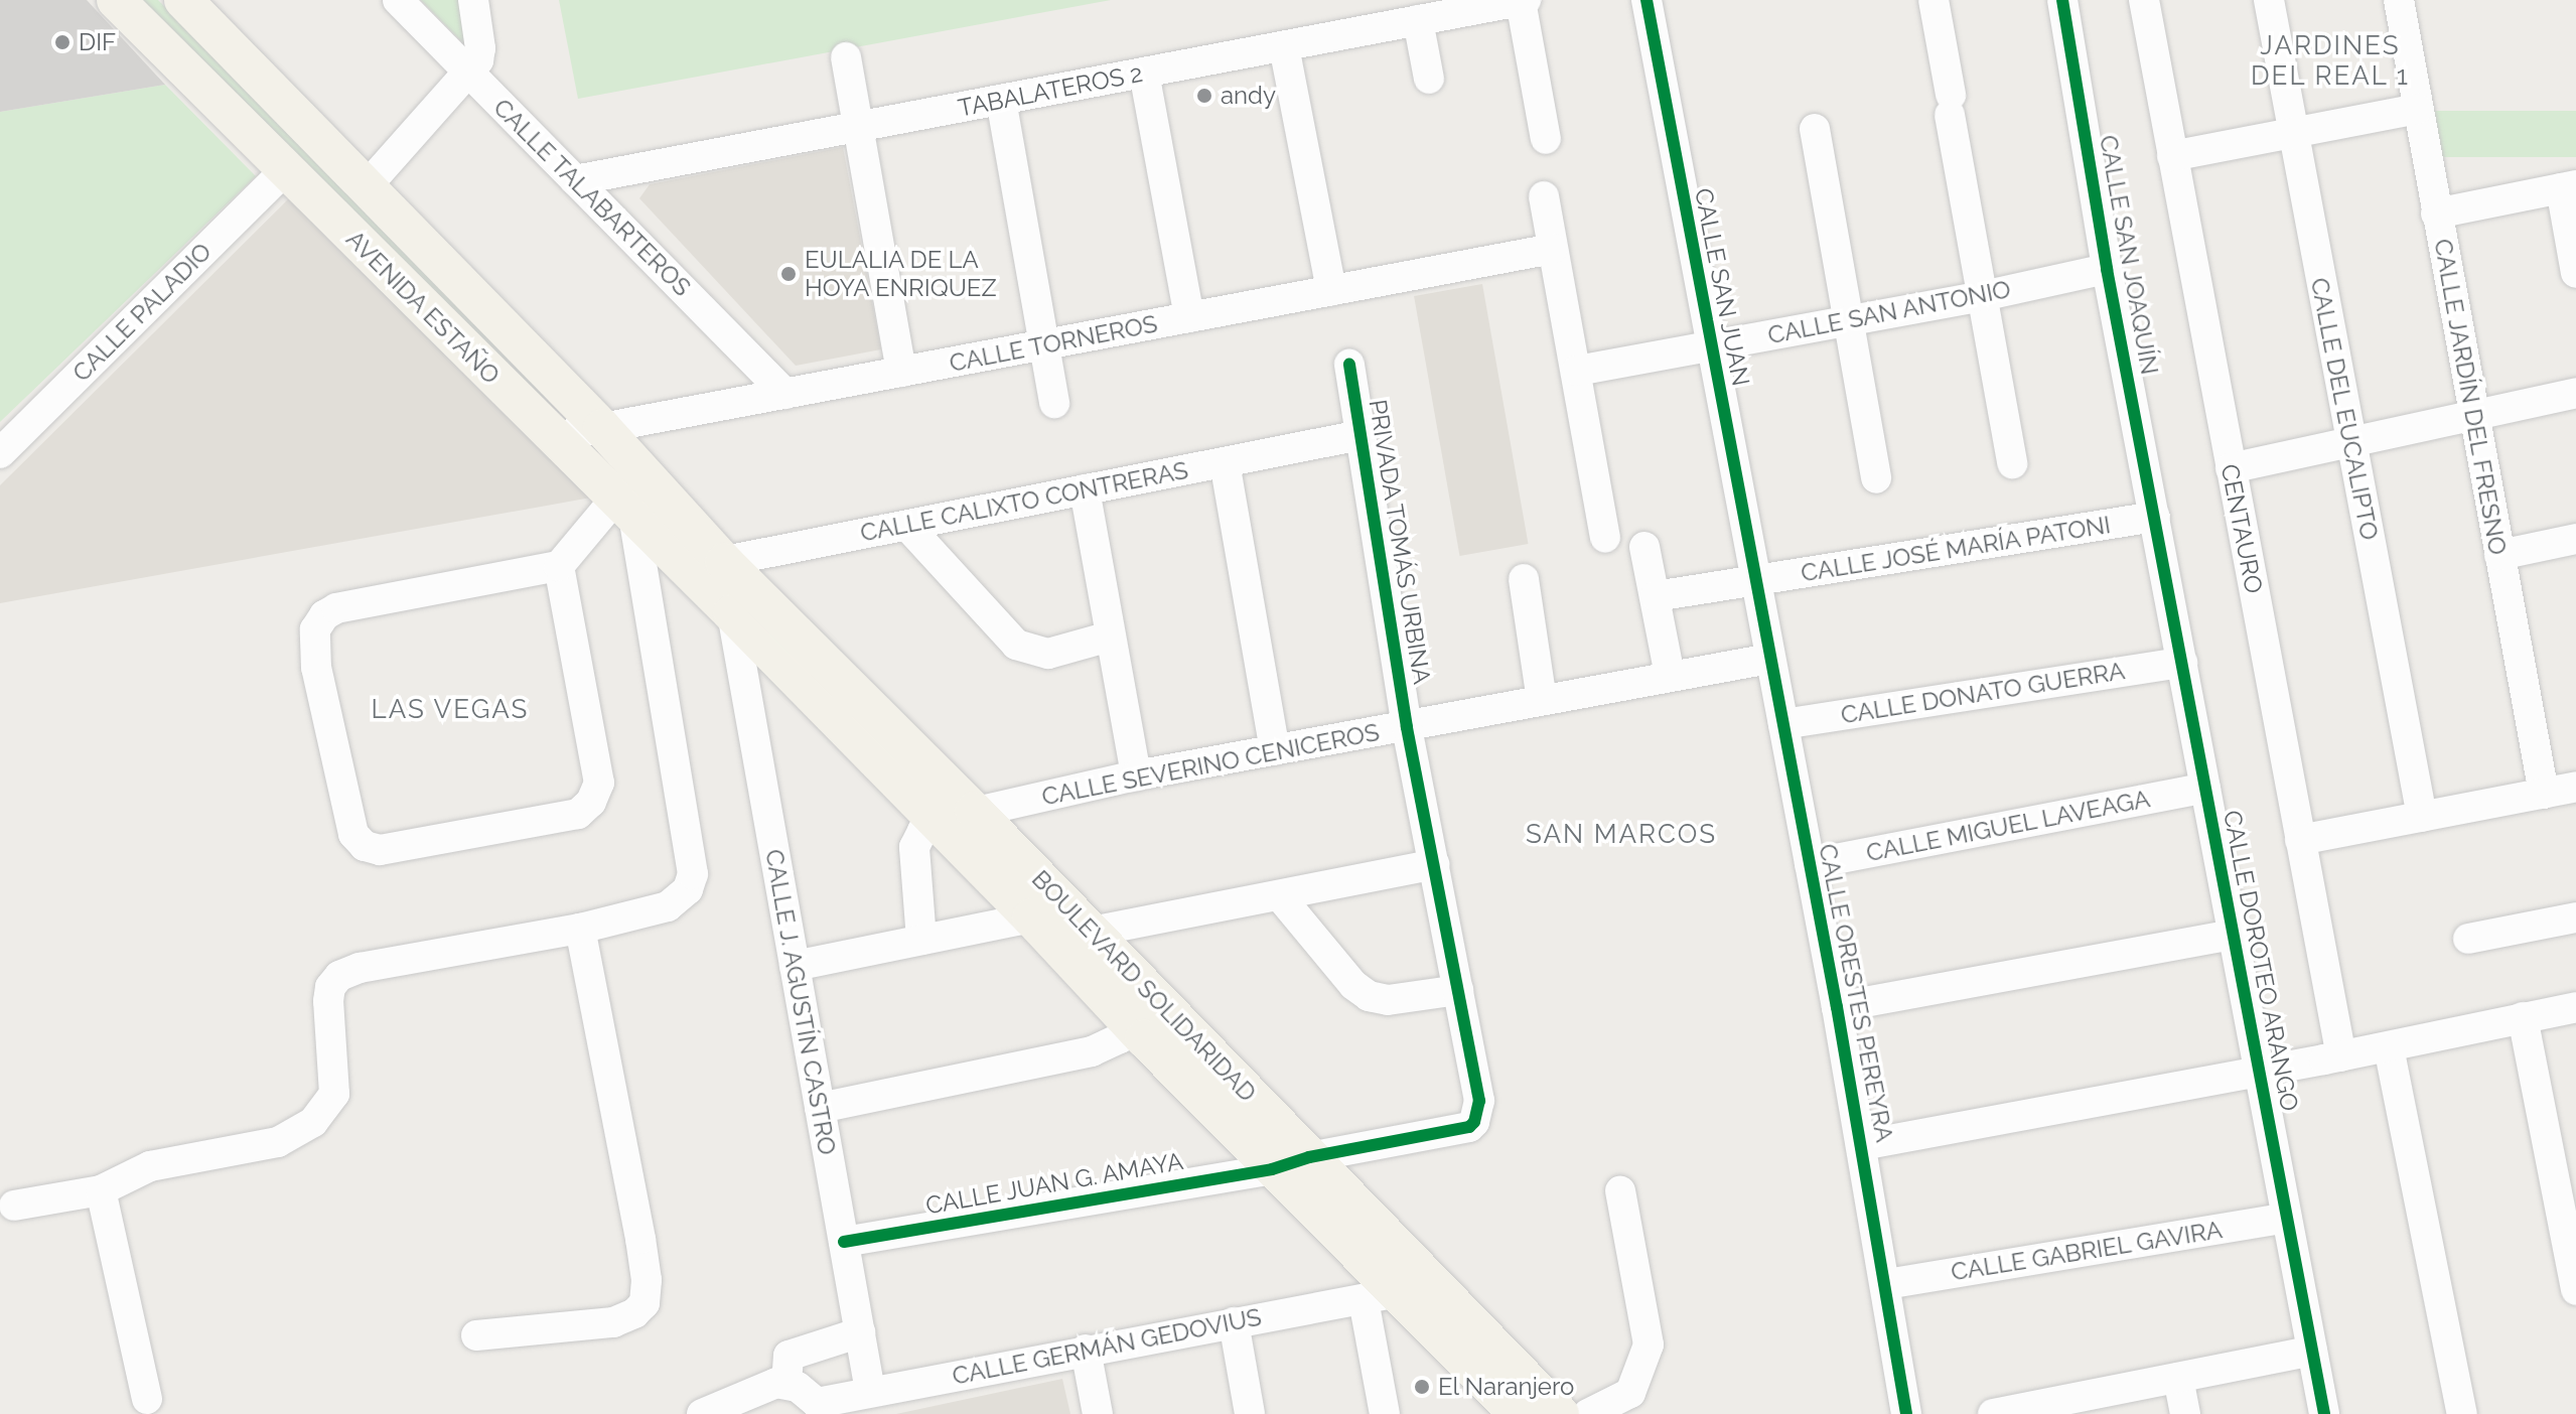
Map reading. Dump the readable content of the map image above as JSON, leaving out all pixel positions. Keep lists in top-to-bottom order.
{
  "streets": {
    "main road": ["AVENIDA ESTAÑO", "BOULEVARD SOLIDARIDAD"],
    "street": [
      "TABALATEROS 2",
      "CALLE TALABARTEROS",
      "CALLE SAN JOAQUÍN",
      "CALLE SAN JUAN",
      "CALLE PALADIO",
      "CALLE SAN ANTONIO",
      "CALLE TORNEROS",
      "CALLE JARDÍN DEL FRESNO",
      "CALLE DEL EUCALIPTO",
      "CALLE CALIXTO CONTRERAS",
      "CENTAURO",
      "PRIVADA TOMÁS URBINA",
      "CALLE JOSÉ MARÍA PATONI",
      "CALLE DONATO GUERRA",
      "CALLE SEVERINO CENICEROS",
      "CALLE MIGUEL LAVEAGA",
      "CALLE DOROTEO ARANGO",
      "CALLE ORESTES PEREYRA",
      "CALLE J. AGUSTÍN CASTRO",
      "CALLE JUAN G. AMAYA",
      "CALLE GABRIEL GAVIRA",
      "CALLE GERMÁN GEDOVIUS"
    ]
  },
  "crossings": [
    ["TABALATEROS 2", "CALLE TALABARTEROS"],
    ["CALLE TALABARTEROS", "CALLE TORNEROS"],
    ["CALLE SAN JOAQUÍN", "CALLE SAN ANTONIO"],
    ["CALLE SAN JOAQUÍN", "CALLE JOSÉ MARÍA PATONI"],
    ["CALLE SAN JOAQUÍN", "CALLE DOROTEO ARANGO"],
    ["CALLE SAN JUAN", "CALLE SAN ANTONIO"],
    ["CALLE SAN JUAN", "CALLE JOSÉ MARÍA PATONI"],
    ["CALLE SAN JUAN", "CALLE ORESTES PEREYRA"],
    ["AVENIDA ESTAÑO", "CALLE PALADIO"],
    ["AVENIDA ESTAÑO", "CALLE TORNEROS"],
    ["AVENIDA ESTAÑO", "CALLE CALIXTO CONTRERAS"],
    ["AVENIDA ESTAÑO", "BOULEVARD SOLIDARIDAD"],
    ["AVENIDA ESTAÑO", "CALLE J. AGUSTÍN CASTRO"],
    ["CALLE CALIXTO CONTRERAS", "PRIVADA TOMÁS URBINA"],
    ["CALLE CALIXTO CONTRERAS", "BOULEVARD SOLIDARIDAD"],
    ["PRIVADA TOMÁS URBINA", "CALLE SEVERINO CENICEROS"],
    ["PRIVADA TOMÁS URBINA", "CALLE JUAN G. AMAYA"],
    ["CALLE JOSÉ MARÍA PATONI", "CALLE DOROTEO ARANGO"],
    ["CALLE JOSÉ MARÍA PATONI", "CALLE ORESTES PEREYRA"],
    ["CALLE DONATO GUERRA", "CALLE DOROTEO ARANGO"],
    ["CALLE DONATO GUERRA", "CALLE ORESTES PEREYRA"],
    ["CALLE SEVERINO CENICEROS", "BOULEVARD SOLIDARIDAD"],
    ["CALLE SEVERINO CENICEROS", "CALLE ORESTES PEREYRA"],
    ["CALLE MIGUEL LAVEAGA", "CALLE DOROTEO ARANGO"],
    ["CALLE MIGUEL LAVEAGA", "CALLE ORESTES PEREYRA"],
    ["CALLE DOROTEO ARANGO", "CALLE GABRIEL GAVIRA"],
    ["BOULEVARD SOLIDARIDAD", "CALLE J. AGUSTÍN CASTRO"],
    ["BOULEVARD SOLIDARIDAD", "CALLE JUAN G. AMAYA"],
    ["BOULEVARD SOLIDARIDAD", "CALLE GERMÁN GEDOVIUS"],
    ["CALLE ORESTES PEREYRA", "CALLE GABRIEL GAVIRA"],
    ["CALLE J. AGUSTÍN CASTRO", "CALLE JUAN G. AMAYA"],
    ["CALLE J. AGUSTÍN CASTRO", "CALLE GERMÁN GEDOVIUS"]
  ],
  "districts": ["JARDINES DEL REAL 1", "LAS VEGAS", "SAN MARCOS"],
  "places": [
    "DIF",
    "andy",
    "EULALIA DE LA HOYA ENRIQUEZ",
    "El Naranjero"
  ]
}
